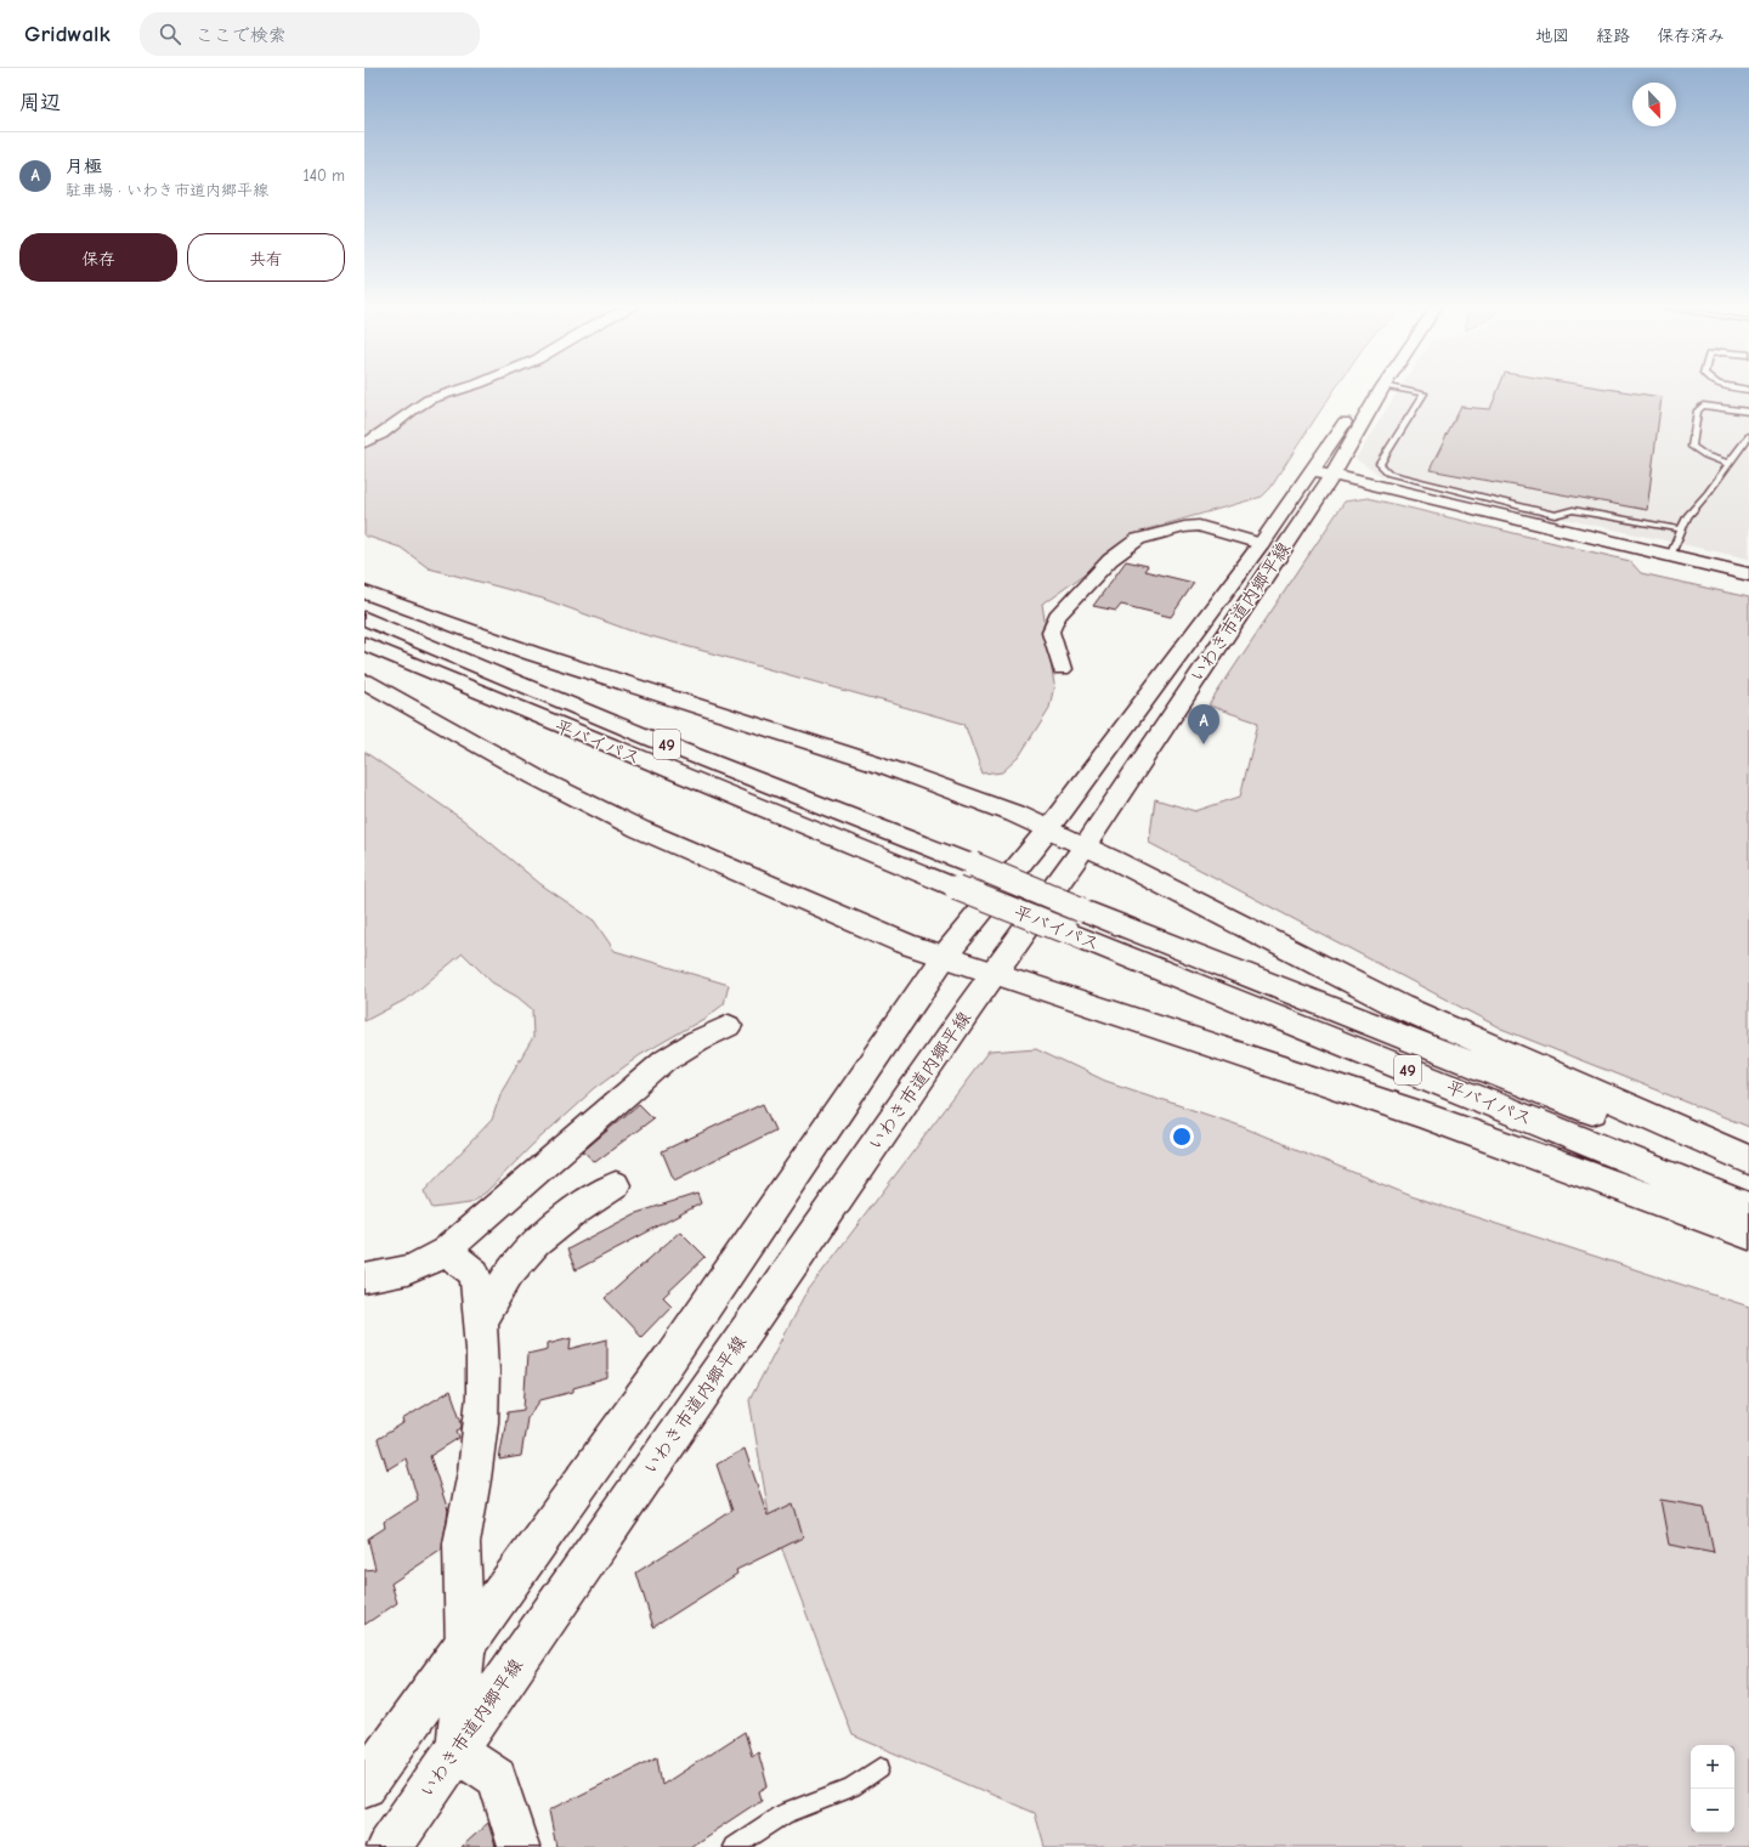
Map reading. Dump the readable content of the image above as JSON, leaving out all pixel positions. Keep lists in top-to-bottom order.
{
  "streets": {
    "main road": ["いわき市道内郷平線", "平バイパス", "49"]
  },
  "north": "bottom right",
  "page": {
    "header": "Gridwalk",
    "search": "ここで検索",
    "nav": ["地図", "経路", "保存済み"],
    "heading": "周辺",
    "list": [
      {
        "mark": "A",
        "name": "月極",
        "note": "駐車場 · いわき市道内郷平線",
        "value": "140 m"
      }
    ],
    "buttons": ["保存", "共有"],
    "pins": "A",
    "map_buttons": ["+", "−"]
  }
}
